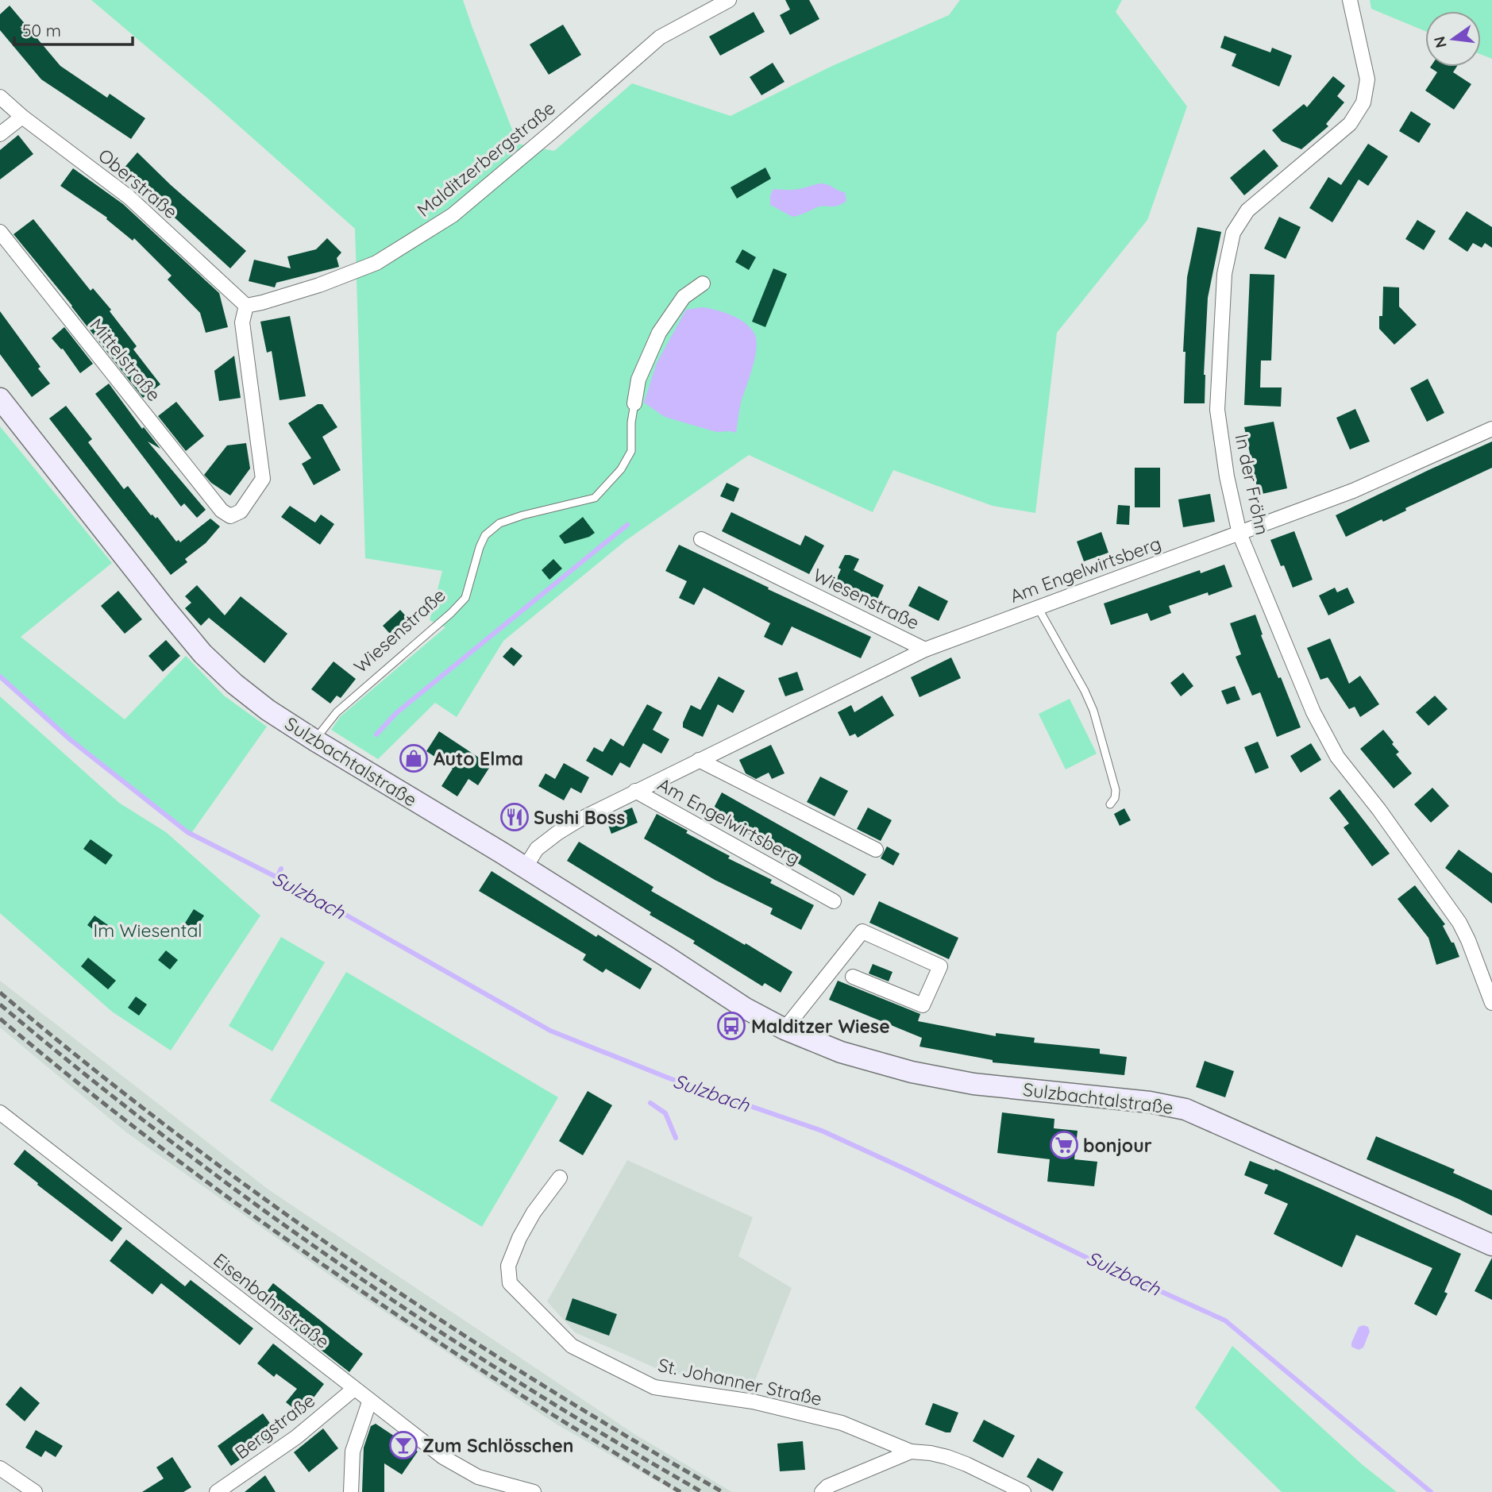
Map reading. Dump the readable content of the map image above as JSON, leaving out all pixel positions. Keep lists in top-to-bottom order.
{
  "streets": {
    "main road": ["Sulzbachtalstraße"],
    "street": [
      "Malditzerbergstraße",
      "Oberstraße",
      "Mittelstraße",
      "In der Fröhn",
      "Am Engelwirtsberg",
      "Wiesenstraße",
      "Eisenbahnstraße",
      "St. Johanner Straße",
      "Bergstraße"
    ]
  },
  "crossings": [
    ["Malditzerbergstraße", "Oberstraße"],
    ["Malditzerbergstraße", "Mittelstraße"],
    ["Oberstraße", "Mittelstraße"],
    ["In der Fröhn", "Am Engelwirtsberg"],
    ["Am Engelwirtsberg", "Wiesenstraße"],
    ["Am Engelwirtsberg", "Sulzbachtalstraße"],
    ["Wiesenstraße", "Sulzbachtalstraße"],
    ["Eisenbahnstraße", "Bergstraße"]
  ],
  "water": ["Sulzbach"],
  "parks": ["Im Wiesental"],
  "places": {
    "shop": ["Auto Elma"],
    "restaurant": ["Sushi Boss"],
    "bus stop": ["Malditzer Wiese"],
    "supermarket": ["bonjour"],
    "bar": ["Zum Schlösschen"]
  },
  "scale_bar": "50 m",
  "north": "left"
}
